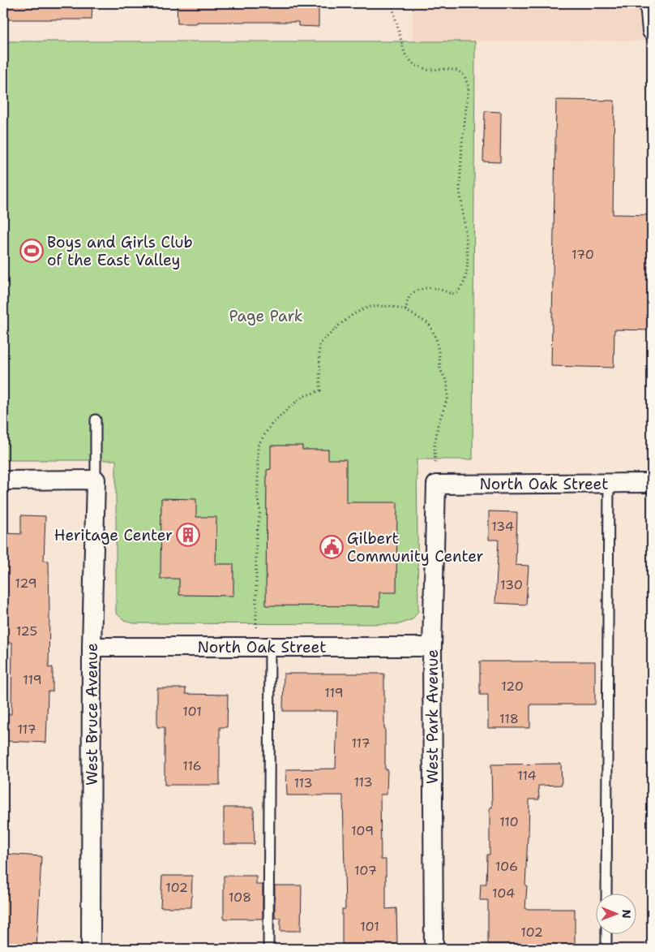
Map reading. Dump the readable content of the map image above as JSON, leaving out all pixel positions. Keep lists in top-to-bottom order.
{
  "streets": {
    "street": ["North Oak Street", "West Bruce Avenue", "West Park Avenue"]
  },
  "crossings": [
    ["North Oak Street", "West Bruce Avenue"],
    ["North Oak Street", "West Park Avenue"]
  ],
  "parks": ["Page Park"],
  "places": {
    "sports": ["Boys and Girls Club of the East Valley"],
    "building": ["Heritage Center"],
    "public building": ["Gilbert Community Center"]
  },
  "house_numbers": [
    "170",
    "134",
    "129",
    "130",
    "125",
    "119",
    "120",
    "119",
    "101",
    "118",
    "117",
    "117",
    "116",
    "114",
    "113",
    "113",
    "110",
    "109",
    "106",
    "107",
    "102",
    "104",
    "108",
    "101",
    "102"
  ],
  "north": "right"
}
